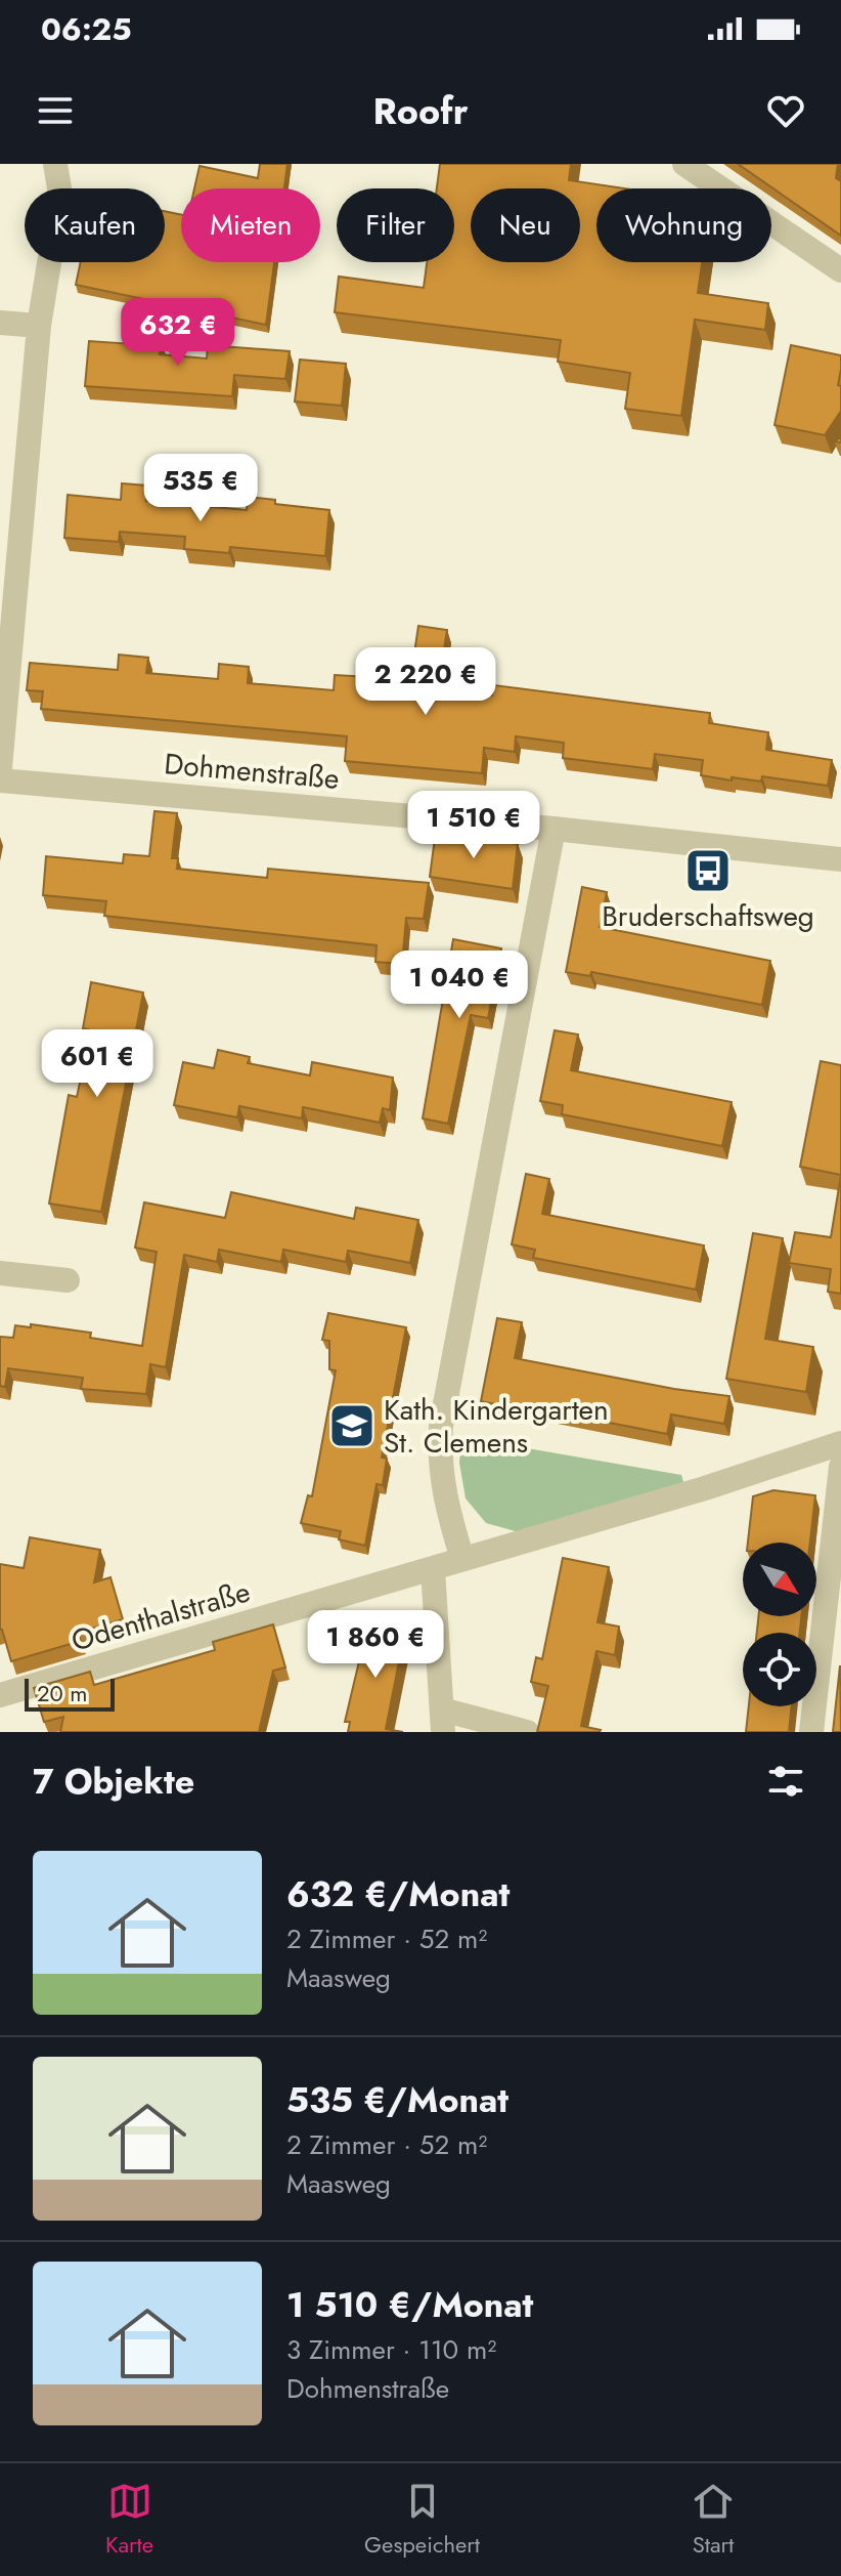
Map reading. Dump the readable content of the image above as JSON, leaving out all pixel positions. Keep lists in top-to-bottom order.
{
  "streets": {
    "street": ["Dohmenstraße", "Odenthalstraße"]
  },
  "places": {
    "bus stop": ["Bruderschaftsweg"],
    "school or university": ["Kath. Kindergarten St. Clemens"]
  },
  "scale_bar": "20 m",
  "north": "bottom right",
  "page": {
    "status": "06:25",
    "header": "Roofr",
    "chip": [
      "Kaufen",
      "Mieten",
      "Filter",
      "Neu",
      "Wohnung"
    ],
    "price": [
      "632 €",
      "535 €",
      "2 220 €",
      "1 510 €",
      "1 040 €",
      "601 €",
      "1 860 €"
    ],
    "scale": "20 m",
    "heading": "7 Objekte",
    "list": [
      {
        "name": "632 €/Monat",
        "note": "2 Zimmer · 52 m² · Maasweg"
      },
      {
        "name": "535 €/Monat",
        "note": "2 Zimmer · 52 m² · Maasweg"
      },
      {
        "name": "1 510 €/Monat",
        "note": "3 Zimmer · 110 m² · Dohmenstraße"
      }
    ],
    "tabs": ["Karte", "Gespeichert", "Start"]
  }
}
